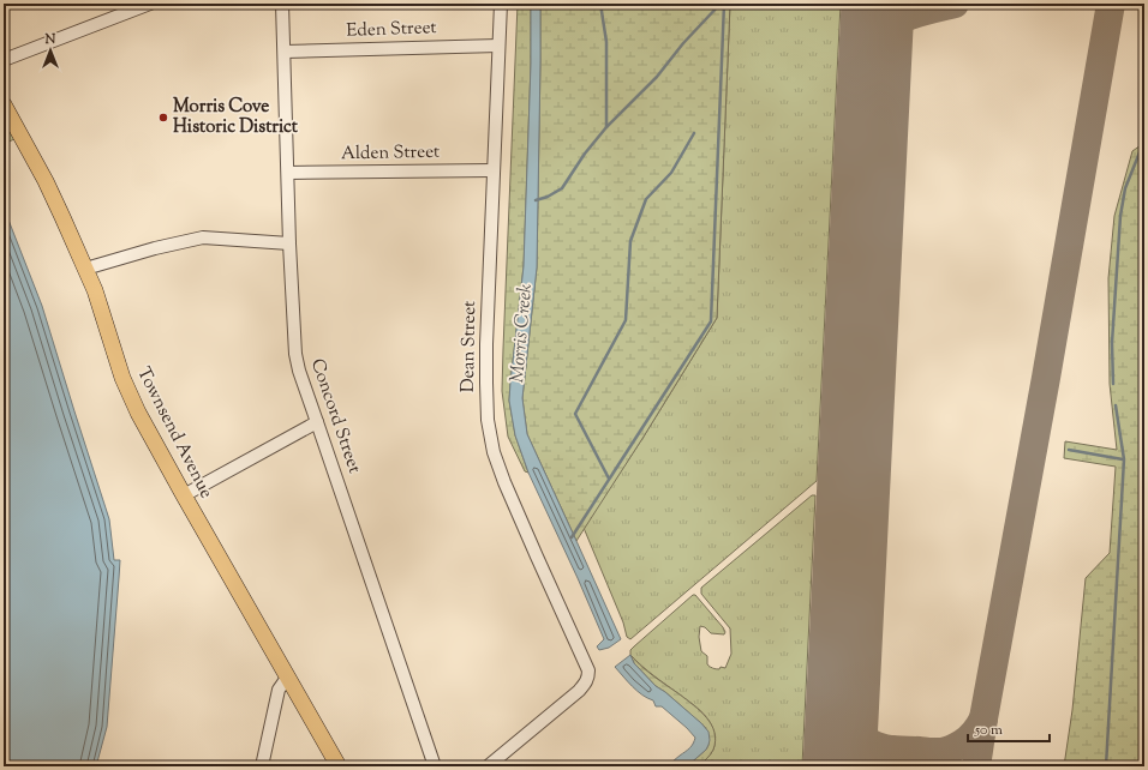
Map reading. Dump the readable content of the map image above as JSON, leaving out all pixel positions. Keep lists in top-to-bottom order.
{
  "streets": {
    "main road": ["Townsend Avenue"],
    "street": [
      "Eden Street",
      "Alden Street",
      "Dean Street",
      "Concord Street"
    ]
  },
  "crossings": [
    ["Eden Street", "Dean Street"],
    ["Eden Street", "Concord Street"],
    ["Alden Street", "Dean Street"],
    ["Alden Street", "Concord Street"]
  ],
  "water": ["Morris Creek"],
  "places": ["Morris Cove Historic District"],
  "scale_bar": "50 m",
  "north": "top"
}
